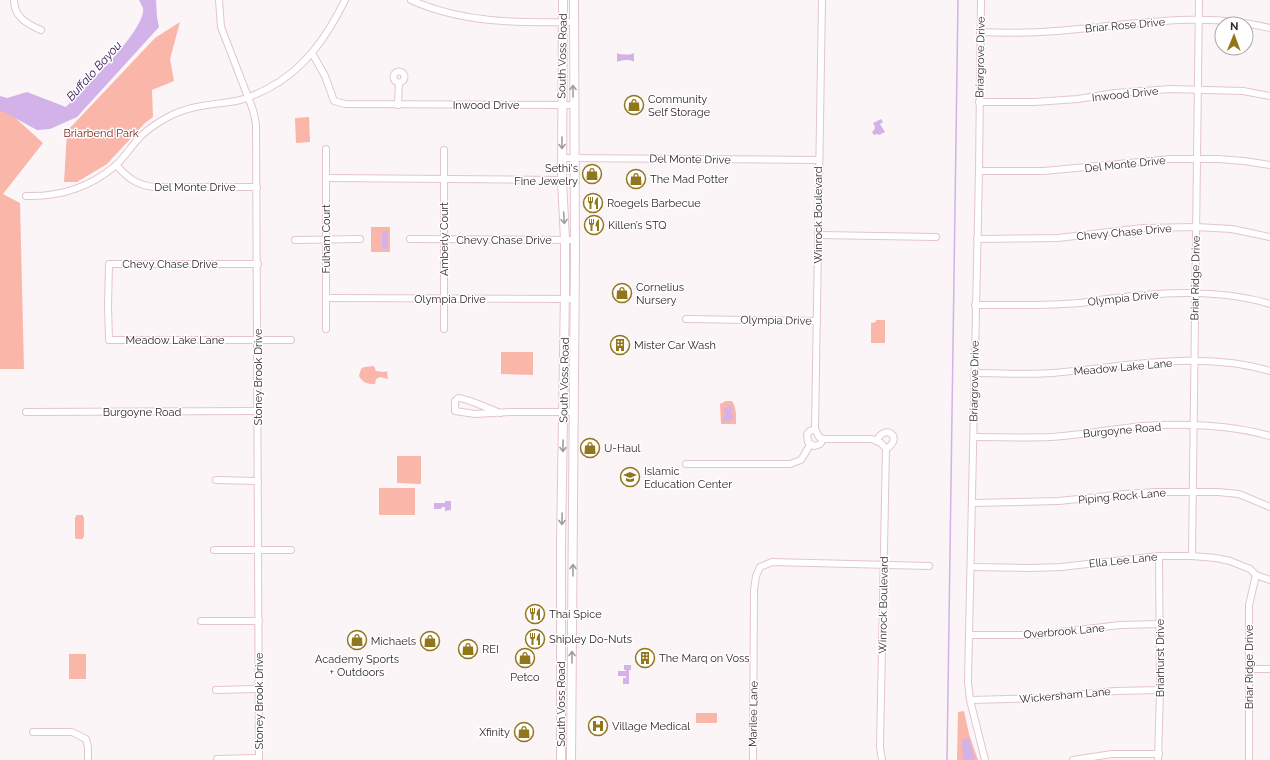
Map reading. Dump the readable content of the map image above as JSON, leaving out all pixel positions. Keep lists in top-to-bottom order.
{
  "streets": {
    "main road": ["South Voss Road"],
    "street": [
      "Briar Rose Drive",
      "Briargrove Drive",
      "Inwood Drive",
      "Del Monte Drive",
      "Winrock Boulevard",
      "Chevy Chase Drive",
      "Fulham Court",
      "Amberly Court",
      "Briar Ridge Drive",
      "Olympia Drive",
      "Meadow Lake Lane",
      "Stoney Brook Drive",
      "Burgoyne Road",
      "Piping Rock Lane",
      "Ella Lee Lane",
      "Overbrook Lane",
      "Briarhurst Drive",
      "Wickersham Lane",
      "Marilee Lane"
    ]
  },
  "crossings": [
    ["Briar Rose Drive", "Briargrove Drive"],
    ["Briar Rose Drive", "Briar Ridge Drive"],
    ["South Voss Road", "Inwood Drive"],
    ["South Voss Road", "Del Monte Drive"],
    ["South Voss Road", "Chevy Chase Drive"],
    ["South Voss Road", "Olympia Drive"],
    ["Briargrove Drive", "Inwood Drive"],
    ["Briargrove Drive", "Del Monte Drive"],
    ["Briargrove Drive", "Chevy Chase Drive"],
    ["Briargrove Drive", "Olympia Drive"],
    ["Briargrove Drive", "Meadow Lake Lane"],
    ["Briargrove Drive", "Burgoyne Road"],
    ["Briargrove Drive", "Piping Rock Lane"],
    ["Briargrove Drive", "Ella Lee Lane"],
    ["Briargrove Drive", "Overbrook Lane"],
    ["Briargrove Drive", "Wickersham Lane"],
    ["Inwood Drive", "Briar Ridge Drive"],
    ["Del Monte Drive", "Winrock Boulevard"],
    ["Del Monte Drive", "Briar Ridge Drive"],
    ["Del Monte Drive", "Stoney Brook Drive"],
    ["Winrock Boulevard", "Olympia Drive"],
    ["Winrock Boulevard", "Marilee Lane"],
    ["Chevy Chase Drive", "Amberly Court"],
    ["Chevy Chase Drive", "Briar Ridge Drive"],
    ["Chevy Chase Drive", "Meadow Lake Lane"],
    ["Chevy Chase Drive", "Stoney Brook Drive"],
    ["Fulham Court", "Olympia Drive"],
    ["Amberly Court", "Olympia Drive"],
    ["Briar Ridge Drive", "Olympia Drive"],
    ["Briar Ridge Drive", "Meadow Lake Lane"],
    ["Briar Ridge Drive", "Burgoyne Road"],
    ["Briar Ridge Drive", "Piping Rock Lane"],
    ["Briar Ridge Drive", "Ella Lee Lane"],
    ["Meadow Lake Lane", "Stoney Brook Drive"],
    ["Stoney Brook Drive", "Burgoyne Road"],
    ["Ella Lee Lane", "Briarhurst Drive"],
    ["Overbrook Lane", "Briarhurst Drive"],
    ["Briarhurst Drive", "Wickersham Lane"]
  ],
  "water": ["Buffalo Bayou"],
  "parks": ["Briarbend Park"],
  "places": {
    "shop": [
      "Community Self Storage",
      "Sethi's Fine Jewelry",
      "The Mad Potter",
      "Cornelius Nursery",
      "U-Haul",
      "Academy Sports + Outdoors",
      "Michaels",
      "REI",
      "Petco",
      "Xfinity"
    ],
    "restaurant": [
      "Roegels Barbecue",
      "Killen’s STQ",
      "Thai Spice",
      "Shipley Do-Nuts"
    ],
    "building": ["Mister Car Wash", "The Marq on Voss"],
    "school or university": ["Islamic Education Center"],
    "hospital": ["Village Medical"]
  },
  "north": "top"
}
